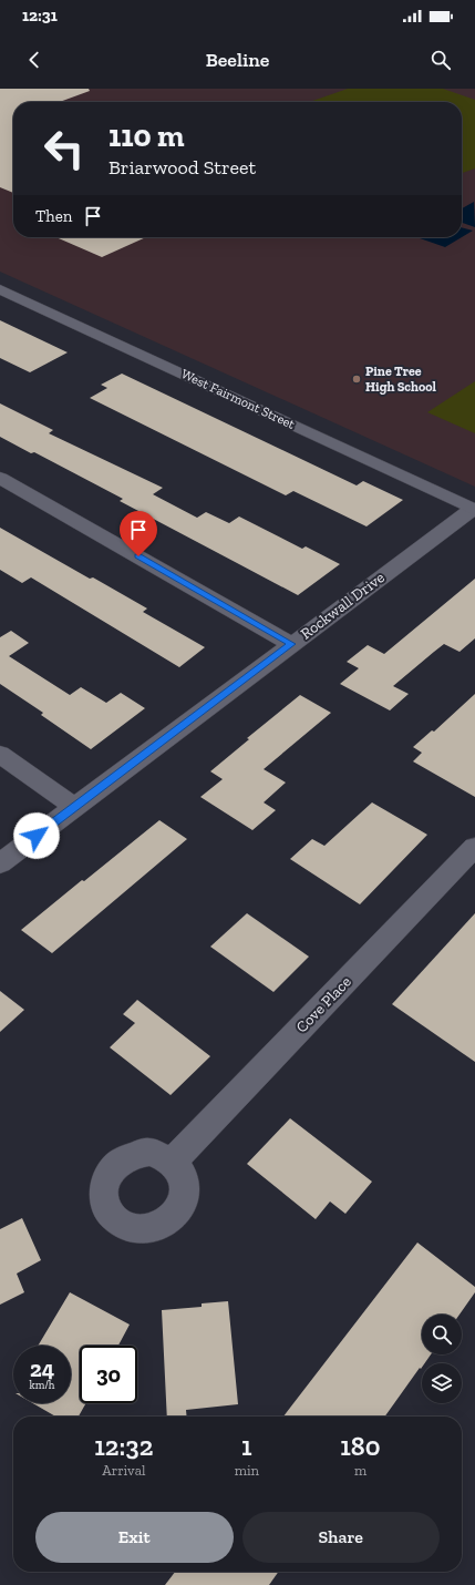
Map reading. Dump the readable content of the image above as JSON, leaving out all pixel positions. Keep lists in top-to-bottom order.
{
  "streets": {
    "street": ["West Fairmont Street", "Rockwall Drive", "Cove Place"]
  },
  "crossings": [
    ["West Fairmont Street", "Rockwall Drive"]
  ],
  "places": ["Pine Tree High School"],
  "page": {
    "status": "12:31",
    "header": "Beeline",
    "turn": ["110 m", "Briarwood Street"],
    "then": "Then",
    "speed": "24 km/h",
    "limit": "30",
    "eta": [
      "12:32",
      "Arrival",
      "1",
      "min",
      "180",
      "m"
    ],
    "buttons": ["Exit", "Share"]
  }
}
